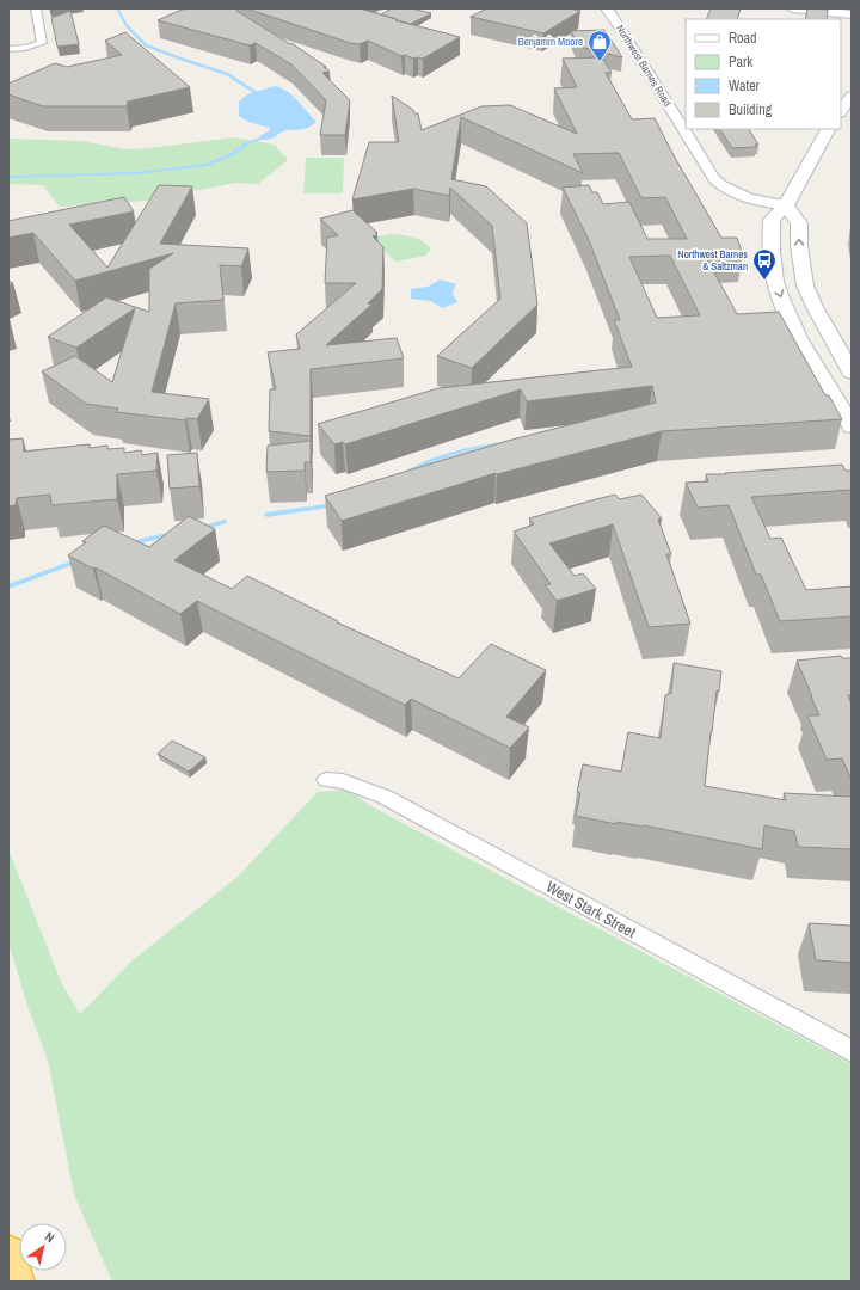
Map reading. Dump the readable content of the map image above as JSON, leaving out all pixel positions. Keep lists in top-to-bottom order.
{
  "streets": {
    "street": ["Northwest Barnes Road", "West Stark Street"]
  },
  "places": {
    "shop": ["Benjamin Moore"],
    "bus stop": ["Northwest Barnes & Saltzman"]
  },
  "legend": [
    "Road",
    "Park",
    "Water",
    "Building"
  ],
  "north": "top right"
}
